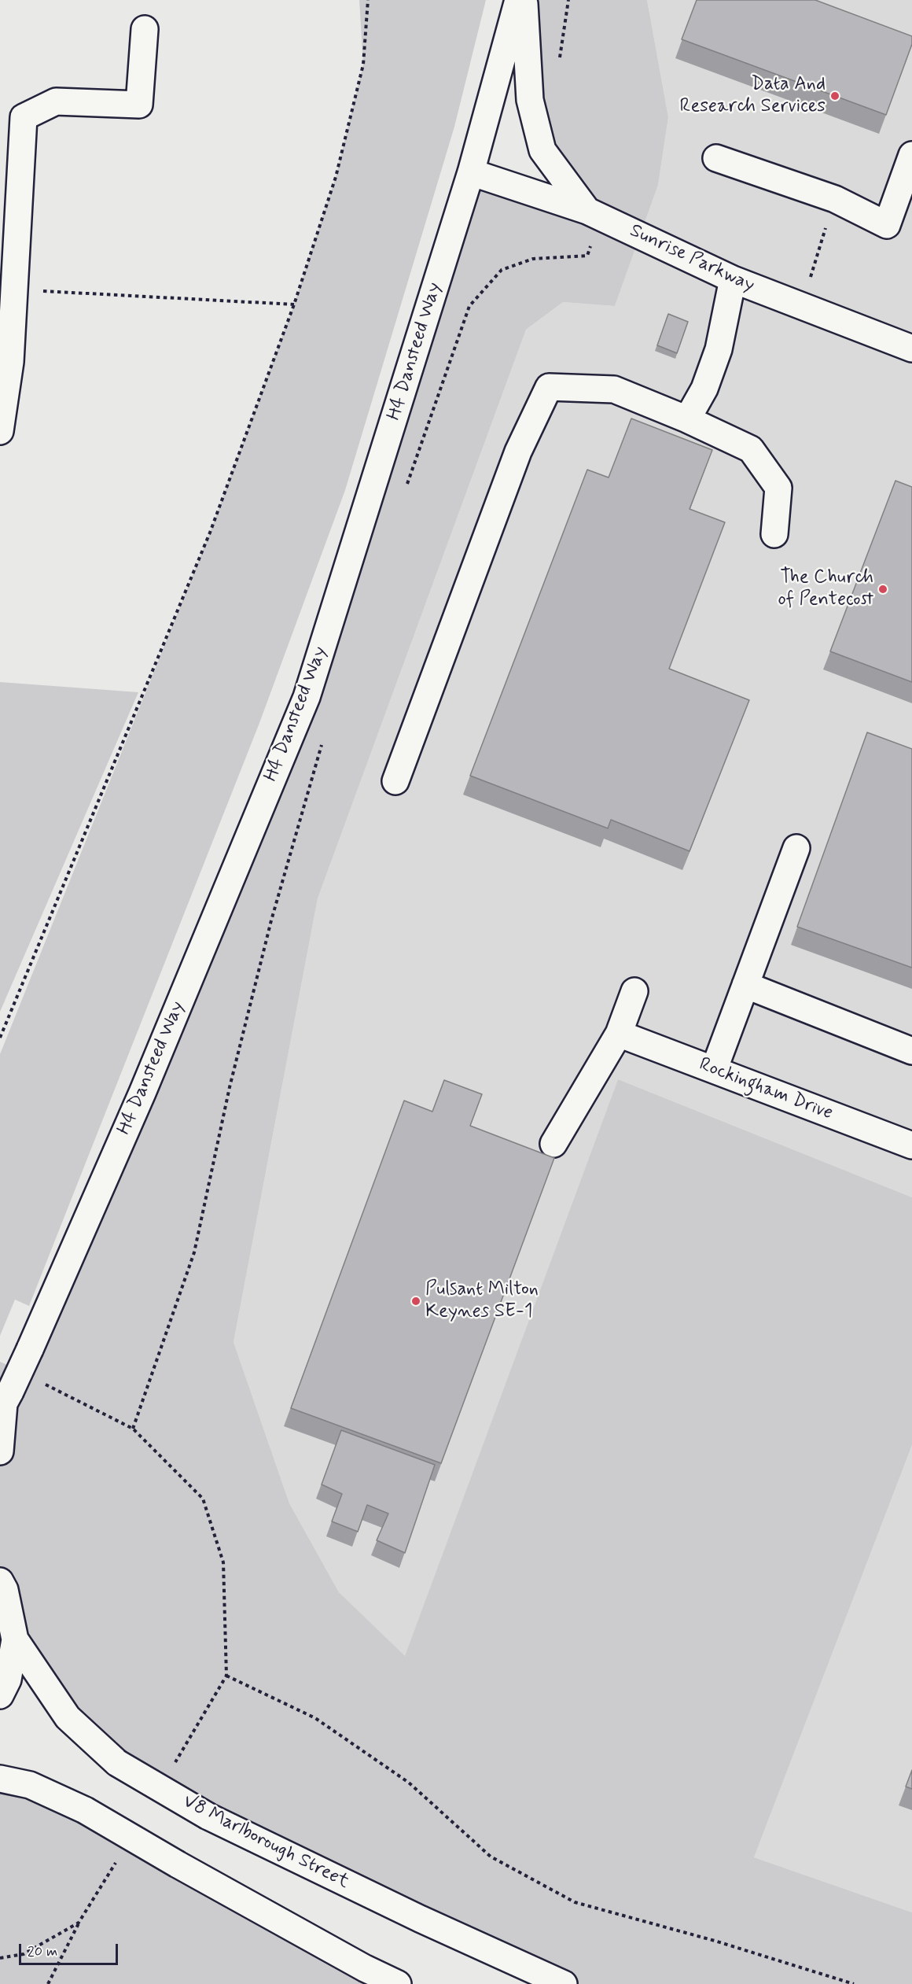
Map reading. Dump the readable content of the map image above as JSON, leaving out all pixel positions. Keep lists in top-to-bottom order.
{
  "streets": {
    "street": [
      "Sunrise Parkway",
      "H4 Dansteed Way",
      "Rockingham Drive",
      "V8 Marlborough Street"
    ]
  },
  "crossings": [
    ["Sunrise Parkway", "H4 Dansteed Way"]
  ],
  "places": ["Data And Research Services", "The Church of Pentecost", "Pulsant Milton Keynes SE-1"],
  "scale_bar": "20 m"
}
